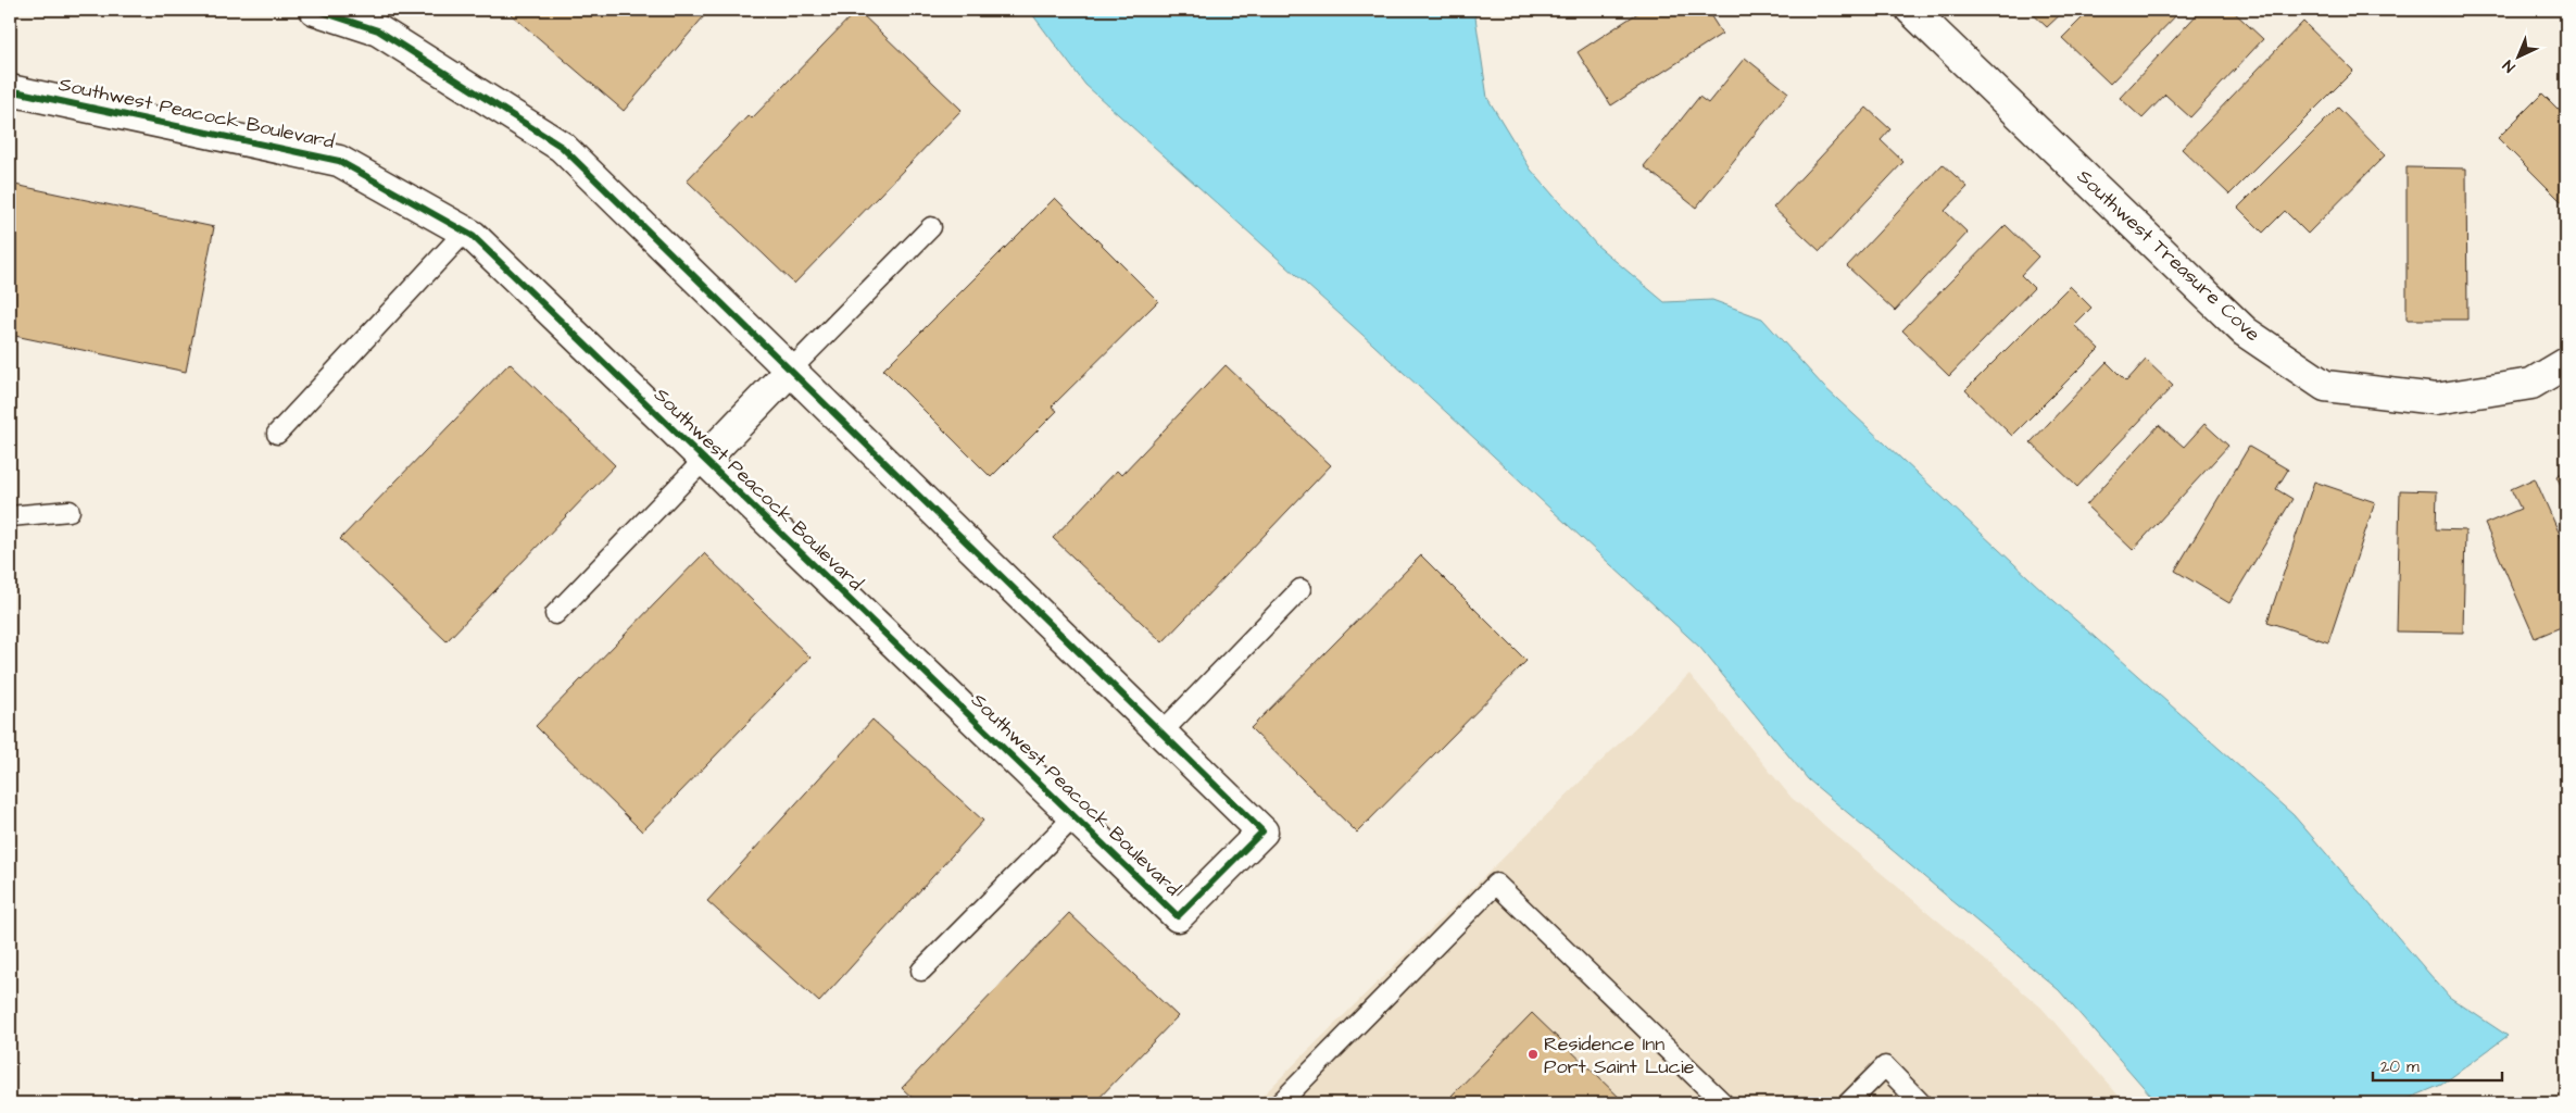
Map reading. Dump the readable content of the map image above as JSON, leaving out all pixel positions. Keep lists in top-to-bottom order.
{
  "streets": {
    "street": ["Southwest Peacock Boulevard", "Southwest Treasure Cove"]
  },
  "places": ["Residence Inn Port Saint Lucie"],
  "scale_bar": "20 m",
  "north": "bottom left"
}
